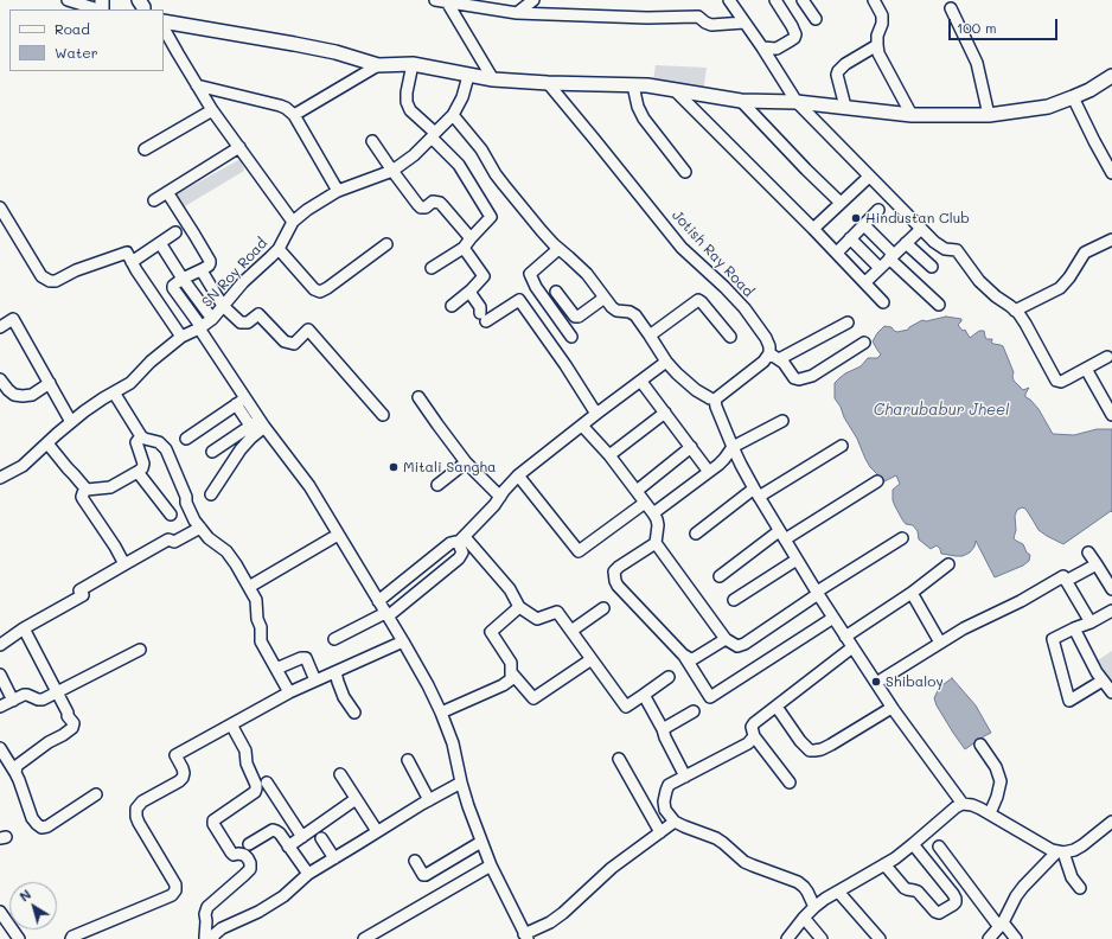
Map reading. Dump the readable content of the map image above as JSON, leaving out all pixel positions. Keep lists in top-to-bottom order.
{
  "streets": {
    "street": ["Jotish Ray Road", "SN Roy Road"]
  },
  "water": ["Charubabur Jheel"],
  "places": ["Hindustan Club", "Mitali Sangha", "Shibaloy"],
  "legend": ["Road", "Water"],
  "scale_bar": "100 m",
  "north": "top left"
}
